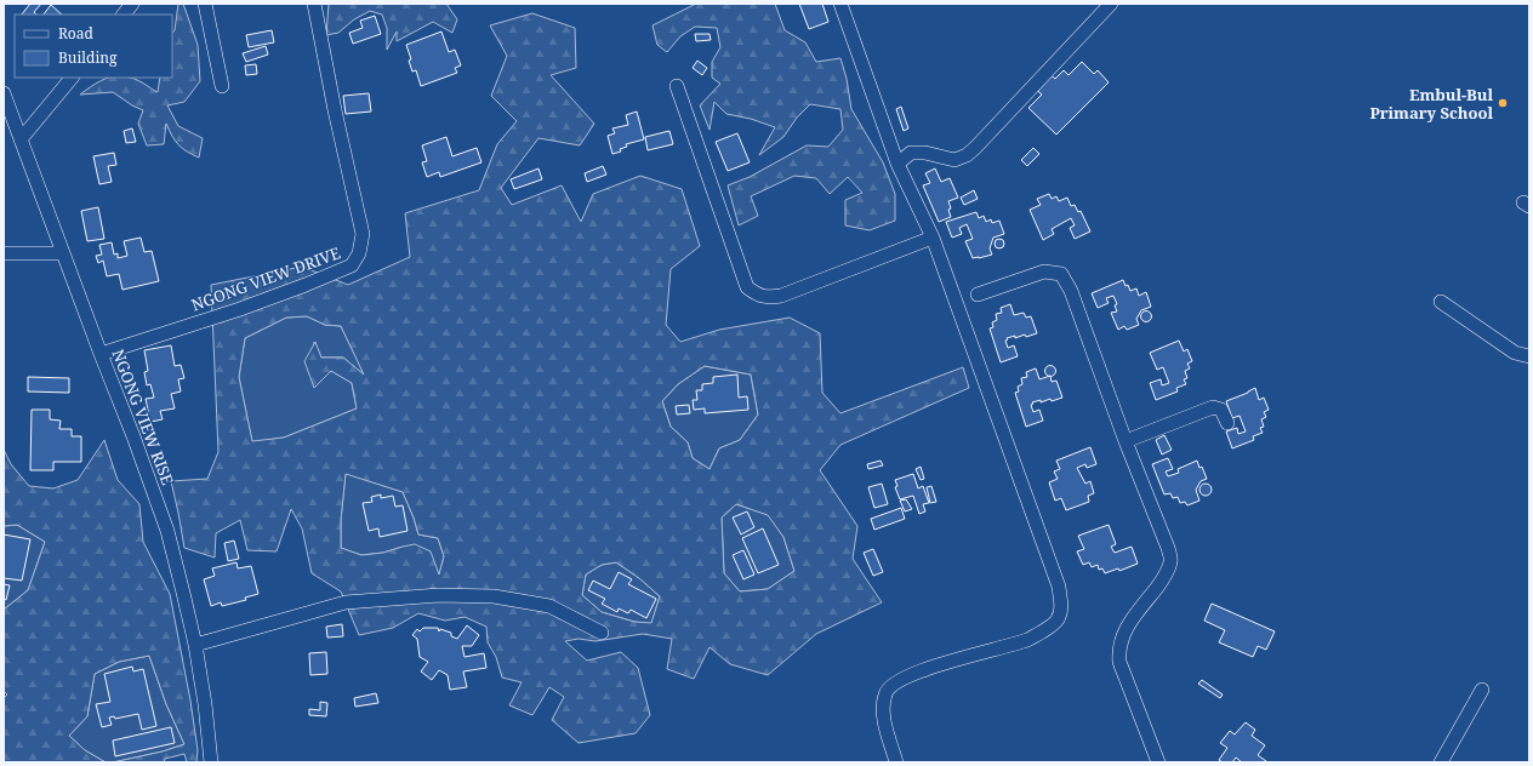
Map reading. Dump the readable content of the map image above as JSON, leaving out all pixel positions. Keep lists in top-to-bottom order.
{
  "streets": {
    "street": ["NGONG VIEW DRIVE", "NGONG VIEW RISE"]
  },
  "crossings": [
    ["NGONG VIEW DRIVE", "NGONG VIEW RISE"]
  ],
  "places": ["Embul-Bul Primary School"],
  "legend": ["Road", "Building"]
}
